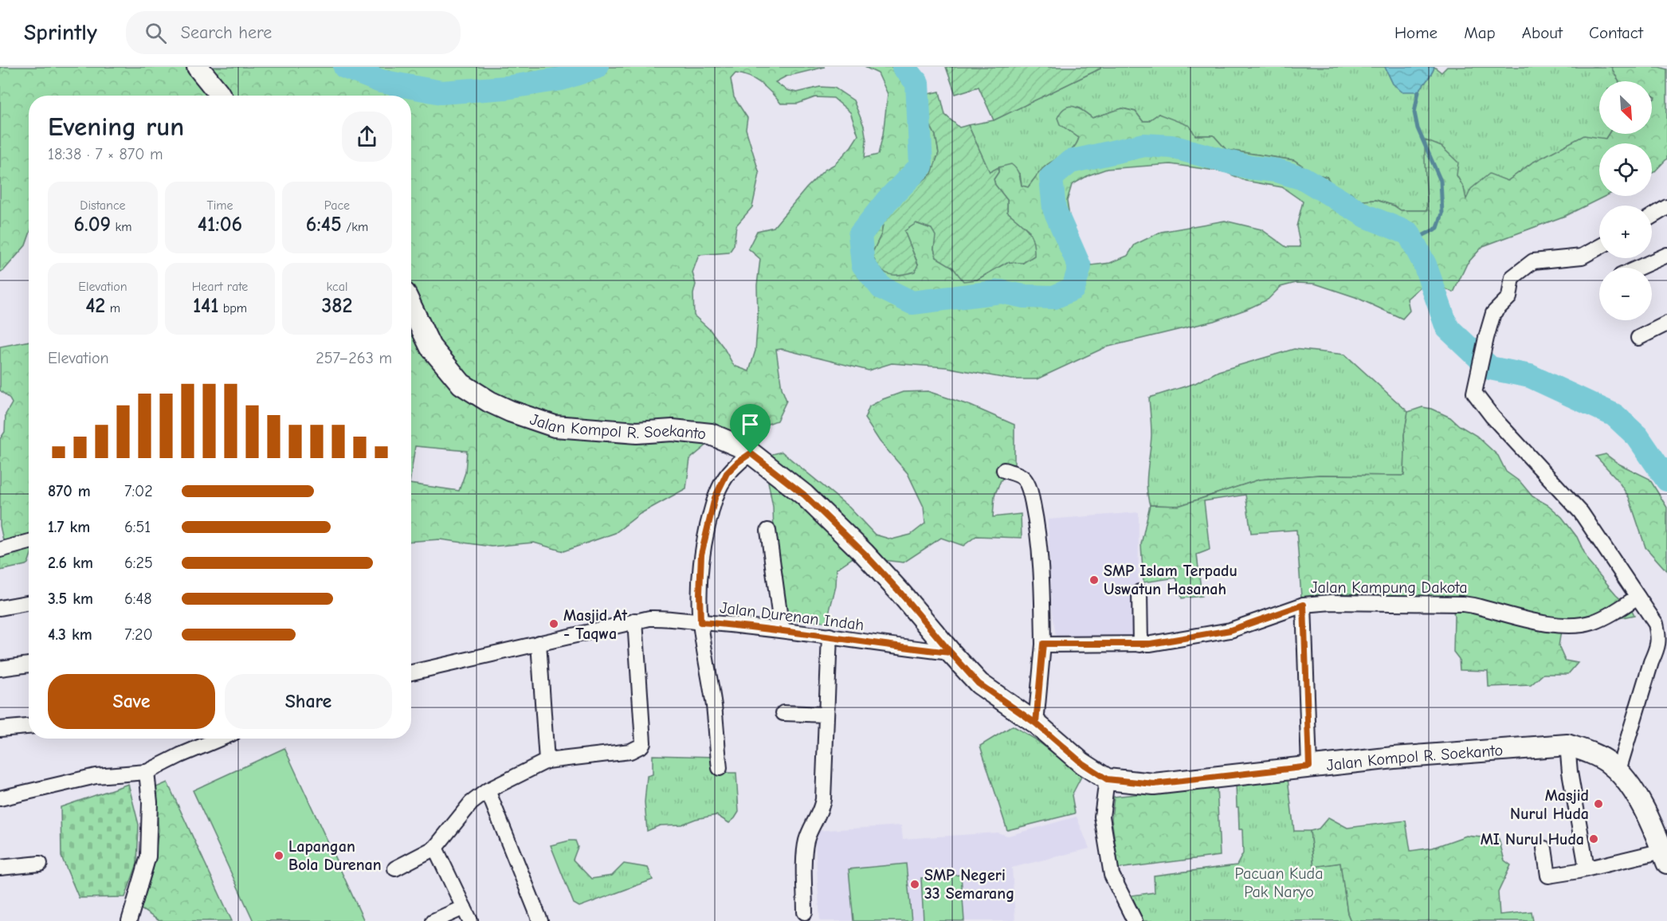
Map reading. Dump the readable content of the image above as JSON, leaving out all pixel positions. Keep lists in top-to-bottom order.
{
  "streets": {
    "main road": ["Jalan Kompol R. Soekanto"],
    "street": ["Jalan Kampung Dakota", "Jalan Durenan Indah"]
  },
  "crossings": [
    ["Jalan Kompol R. Soekanto", "Jalan Durenan Indah"]
  ],
  "parks": ["Pacuan Kuda Pak Naryo"],
  "places": [
    "SMP Islam Terpadu Uswatun Hasanah",
    "Masjid At - Taqwa",
    "Masjid Nurul Huda",
    "MI Nurul Huda",
    "Lapangan Bola Durenan",
    "SMP Negeri 33 Semarang"
  ],
  "north": "bottom right",
  "page": {
    "header": "Sprintly",
    "search": "Search here",
    "nav": [
      "Home",
      "Map",
      "About",
      "Contact"
    ],
    "map_buttons": ["+", "−"],
    "heading": ["Evening run", "18:38 · 7 × 870 m"],
    "stats": [
      ["Distance", "6.09 km"],
      ["Time", "41:06"],
      ["Pace", "6:45 /km"],
      ["Elevation", "42 m"],
      ["Heart rate", "141 bpm"],
      ["kcal", "382"]
    ],
    "chart": ["Elevation", "257–263 m"],
    "list": [
      {
        "name": "870 m",
        "note": "7:02"
      },
      {
        "name": "1.7 km",
        "note": "6:51"
      },
      {
        "name": "2.6 km",
        "note": "6:25"
      },
      {
        "name": "3.5 km",
        "note": "6:48"
      },
      {
        "name": "4.3 km",
        "note": "7:20"
      }
    ],
    "buttons": ["Save", "Share"]
  }
}
